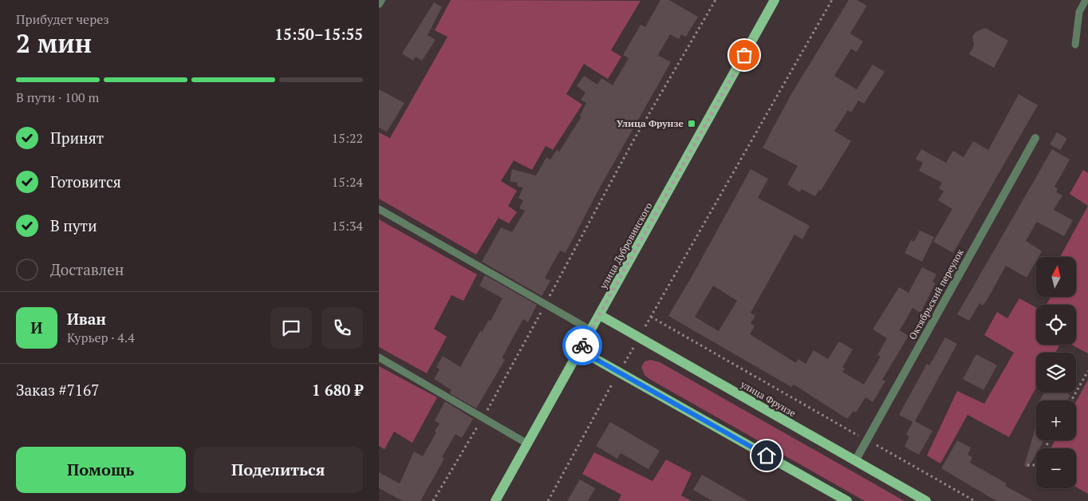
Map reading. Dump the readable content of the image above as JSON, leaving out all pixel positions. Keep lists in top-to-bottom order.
{
  "streets": {
    "main road": ["улица Дубровинского", "улица Фрунзе"],
    "street": ["Октябрьский переулок"]
  },
  "crossings": [
    ["улица Дубровинского", "улица Фрунзе"],
    ["Октябрьский переулок", "улица Фрунзе"]
  ],
  "places": {
    "transit": ["Улица Фрунзе"]
  },
  "north": "top",
  "page": {
    "heading": ["2 мин", "Прибудет через", "15:50–15:55"],
    "panel": [
      "Иван",
      "Курьер · 4.4",
      "Заказ #7167",
      "1 680 ₽"
    ],
    "bar": "В пути · 100 m",
    "list": [
      ["Принят", "15:22"],
      ["Готовится", "15:24"],
      ["В пути", "15:34"],
      "Доставлен"
    ],
    "map_buttons": ["+", "−"],
    "round": "И",
    "buttons": ["Помощь", "Поделиться"]
  }
}
